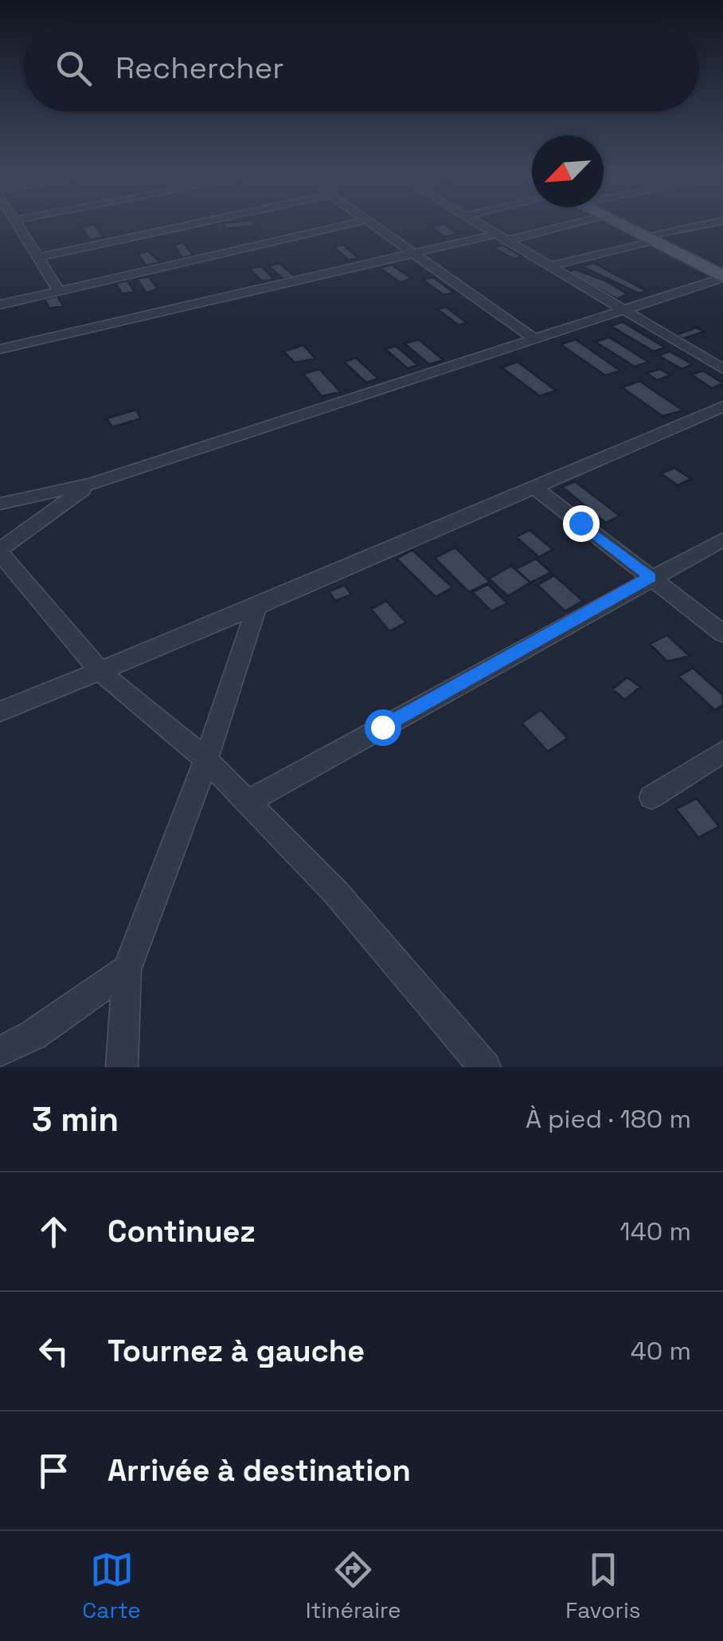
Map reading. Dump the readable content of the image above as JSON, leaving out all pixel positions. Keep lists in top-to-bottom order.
{
  "north": "bottom left",
  "page": {
    "search": "Rechercher",
    "heading": ["3 min", "À pied · 180 m"],
    "list": [
      ["Continuez", "140 m"],
      ["Tournez à gauche", "40 m"],
      "Arrivée à destination"
    ],
    "nav": ["Carte", "Itinéraire", "Favoris"]
  }
}
